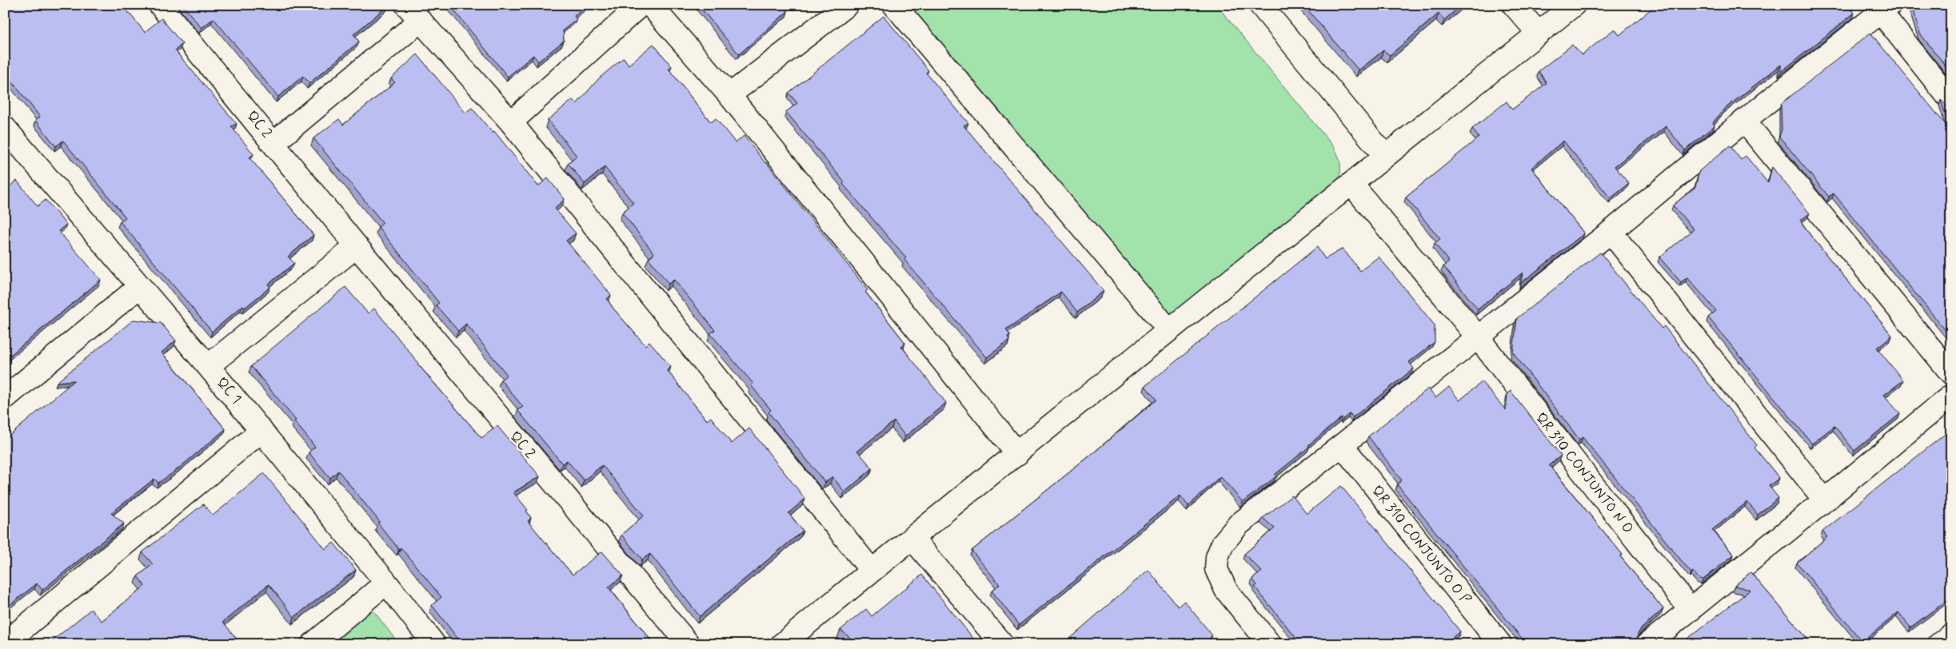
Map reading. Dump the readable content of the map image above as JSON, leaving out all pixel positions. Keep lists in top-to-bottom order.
{
  "streets": {
    "street": [
      "QC 2",
      "QC 1",
      "QR 310 CONJUNTO N O",
      "QR 310 CONJUNTO O P"
    ]
  }
}
